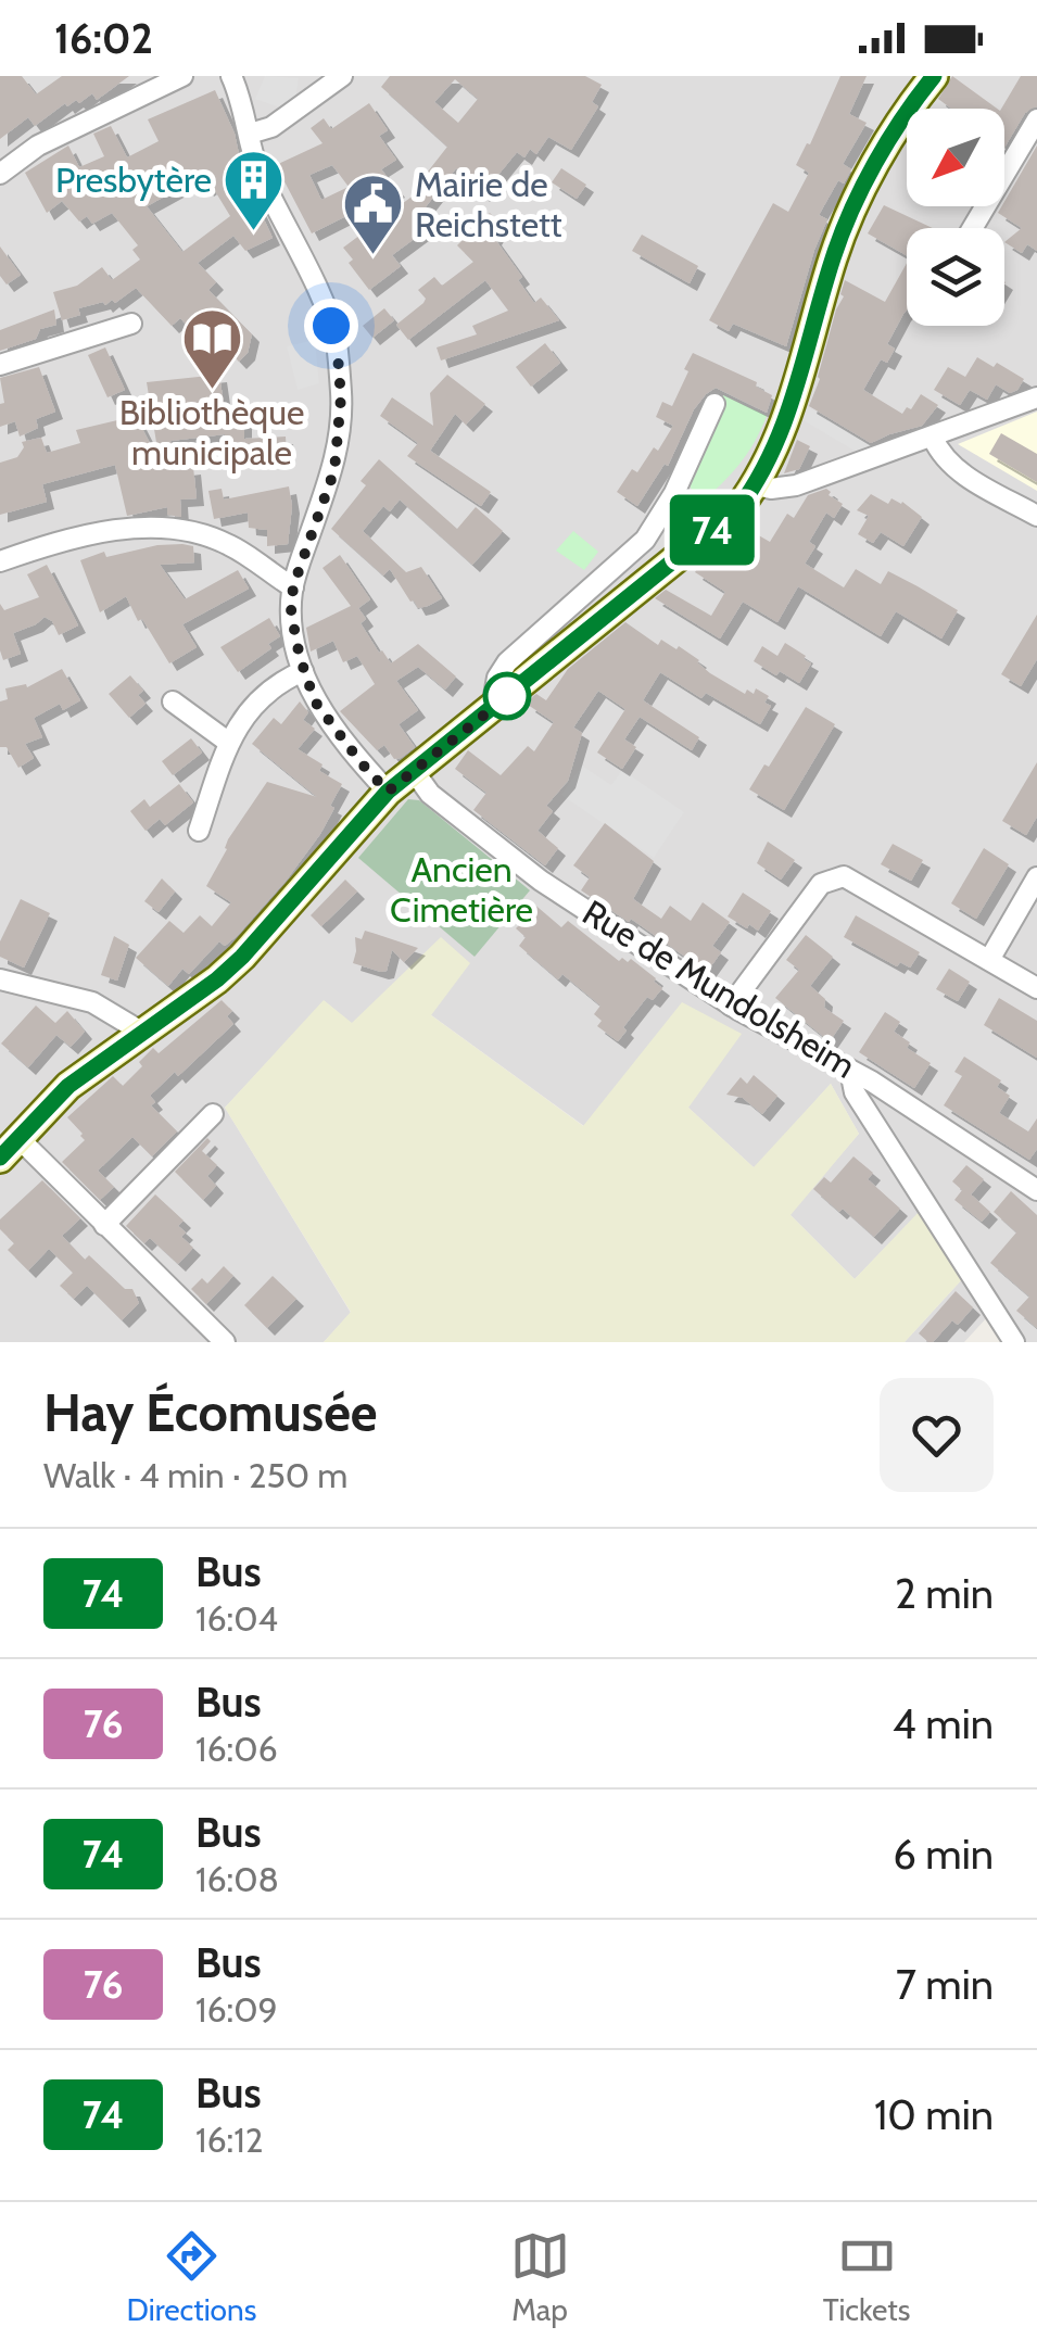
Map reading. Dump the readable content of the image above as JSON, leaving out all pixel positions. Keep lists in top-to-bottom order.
{
  "streets": {
    "street": ["Rue de Mundolsheim"]
  },
  "parks": ["Ancien Cimetière"],
  "places": {
    "building": ["Presbytère"],
    "public building": ["Mairie de Reichstett"],
    "library": ["Bibliothèque municipale"]
  },
  "lines": ["bus line 74"],
  "north": "bottom left",
  "page": {
    "status": "16:02",
    "on_map": "74",
    "heading": ["Hay Écomusée", "Walk · 4 min · 250 m"],
    "list": [
      {
        "mark": "74",
        "name": "Bus",
        "note": "16:04",
        "value": "2 min"
      },
      {
        "mark": "76",
        "name": "Bus",
        "note": "16:06",
        "value": "4 min"
      },
      {
        "mark": "74",
        "name": "Bus",
        "note": "16:08",
        "value": "6 min"
      },
      {
        "mark": "76",
        "name": "Bus",
        "note": "16:09",
        "value": "7 min"
      },
      {
        "mark": "74",
        "name": "Bus",
        "note": "16:12",
        "value": "10 min"
      }
    ],
    "tabs": ["Directions", "Map", "Tickets"]
  }
}
